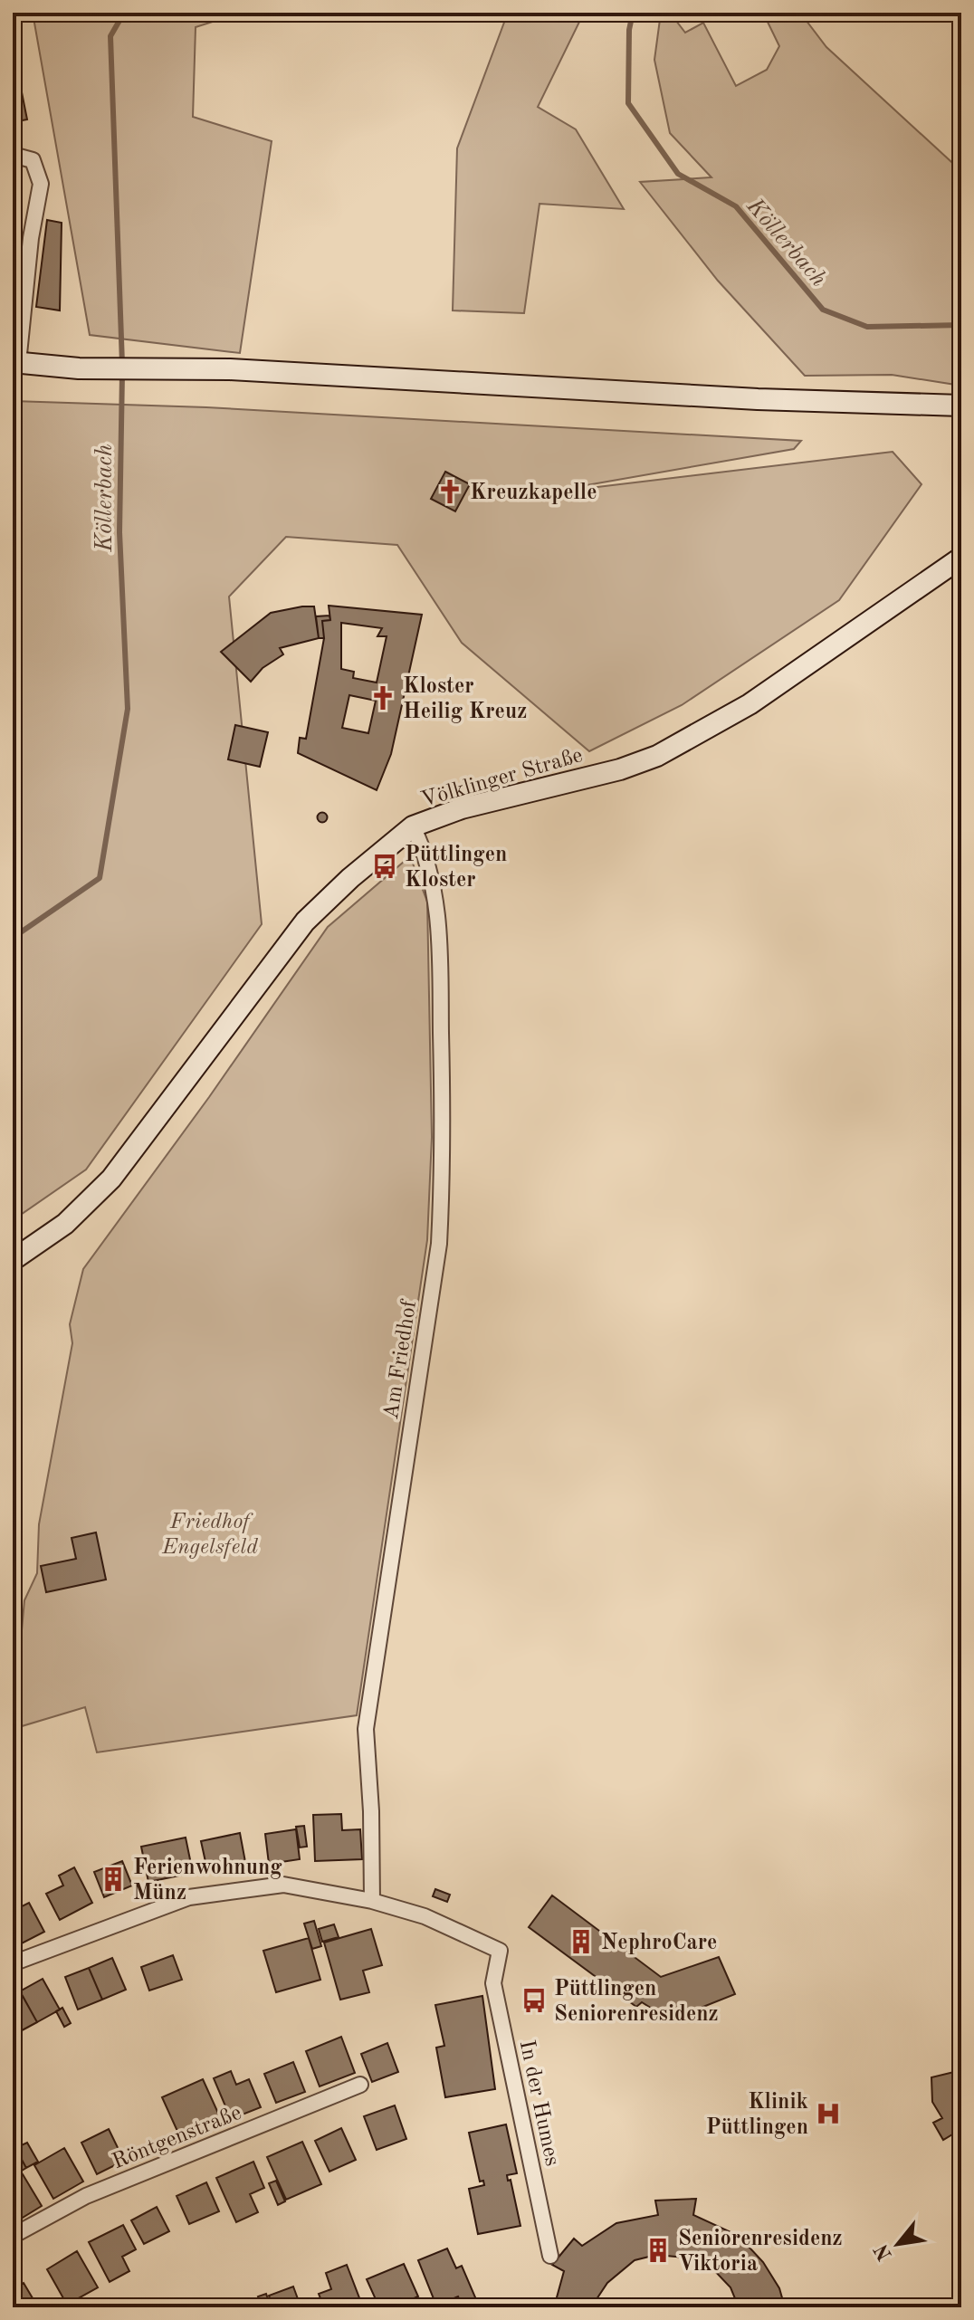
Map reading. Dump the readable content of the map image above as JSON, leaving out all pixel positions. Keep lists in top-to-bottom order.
{
  "streets": {
    "street": [
      "Völklinger Straße",
      "Am Friedhof",
      "In der Humes",
      "Röntgenstraße"
    ]
  },
  "crossings": [
    ["Völklinger Straße", "Am Friedhof"],
    ["Am Friedhof", "In der Humes"]
  ],
  "water": ["Köllerbach"],
  "parks": ["Friedhof Engelsfeld"],
  "places": {
    "church": ["Kreuzkapelle", "Kloster Heilig Kreuz"],
    "bus stop": ["Püttlingen Kloster", "Püttlingen Seniorenresidenz"],
    "building": ["Ferienwohnung Münz", "NephroCare", "Seniorenresidenz Viktoria"],
    "hospital": ["Klinik Püttlingen"]
  },
  "north": "bottom left"
}
